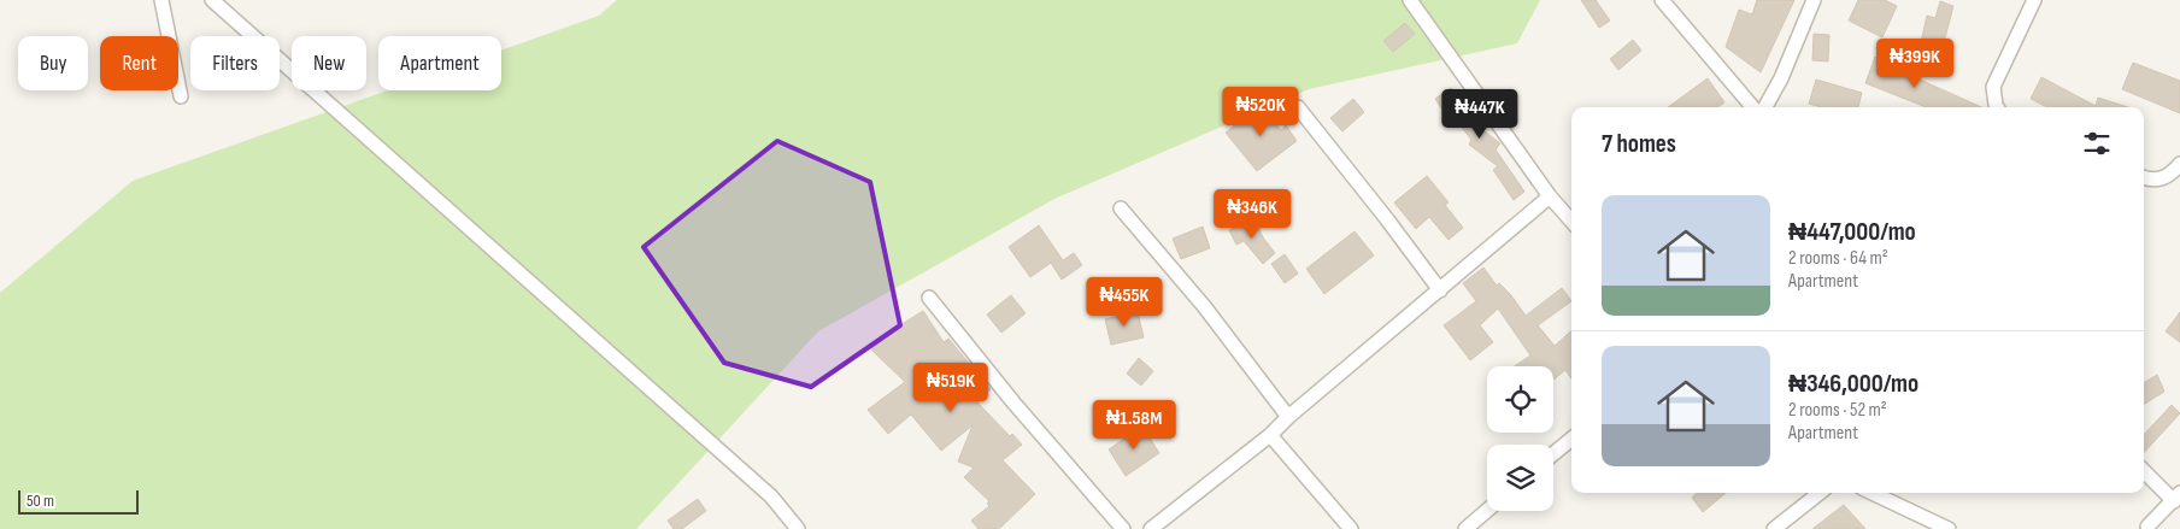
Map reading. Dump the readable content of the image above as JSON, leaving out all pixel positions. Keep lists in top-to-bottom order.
{
  "scale_bar": "50 m",
  "page": {
    "chip": [
      "Buy",
      "Rent",
      "Filters",
      "New",
      "Apartment"
    ],
    "price": [
      "₦399K",
      "₦520K",
      "₦447K",
      "₦346K",
      "₦455K",
      "₦519K",
      "₦1.58M"
    ],
    "heading": "7 homes",
    "list": [
      {
        "name": "₦447,000/mo",
        "note": "2 rooms · 64 m² · Apartment"
      },
      {
        "name": "₦346,000/mo",
        "note": "2 rooms · 52 m² · Apartment"
      }
    ],
    "scale": "50 m"
  }
}
